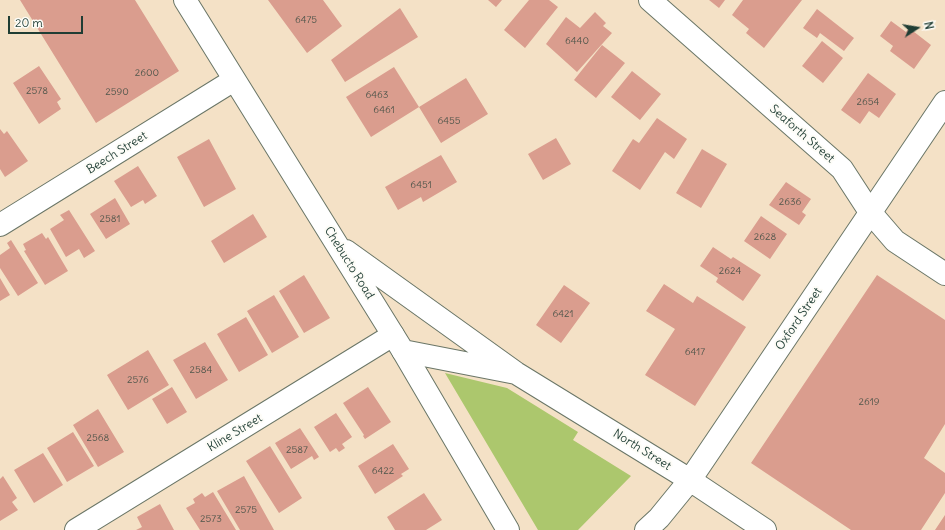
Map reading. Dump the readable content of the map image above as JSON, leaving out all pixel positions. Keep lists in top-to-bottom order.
{
  "streets": {
    "main road": [
      "Seaforth Street",
      "Beech Street",
      "Chebucto Road",
      "Oxford Street",
      "Kline Street",
      "North Street"
    ]
  },
  "crossings": [
    ["Seaforth Street", "Oxford Street"],
    ["Beech Street", "Chebucto Road"],
    ["Chebucto Road", "Kline Street"],
    ["Chebucto Road", "North Street"],
    ["Oxford Street", "North Street"],
    ["Kline Street", "North Street"]
  ],
  "house_numbers": [
    "6475",
    "6440",
    "2600",
    "2578",
    "2590",
    "6463",
    "2654",
    "6461",
    "6455",
    "6451",
    "2636",
    "2581",
    "2628",
    "2624",
    "6421",
    "6417",
    "2584",
    "2576",
    "2619",
    "2568",
    "2587",
    "6422",
    "2575",
    "2573"
  ],
  "scale_bar": "20 m",
  "north": "right"
}
